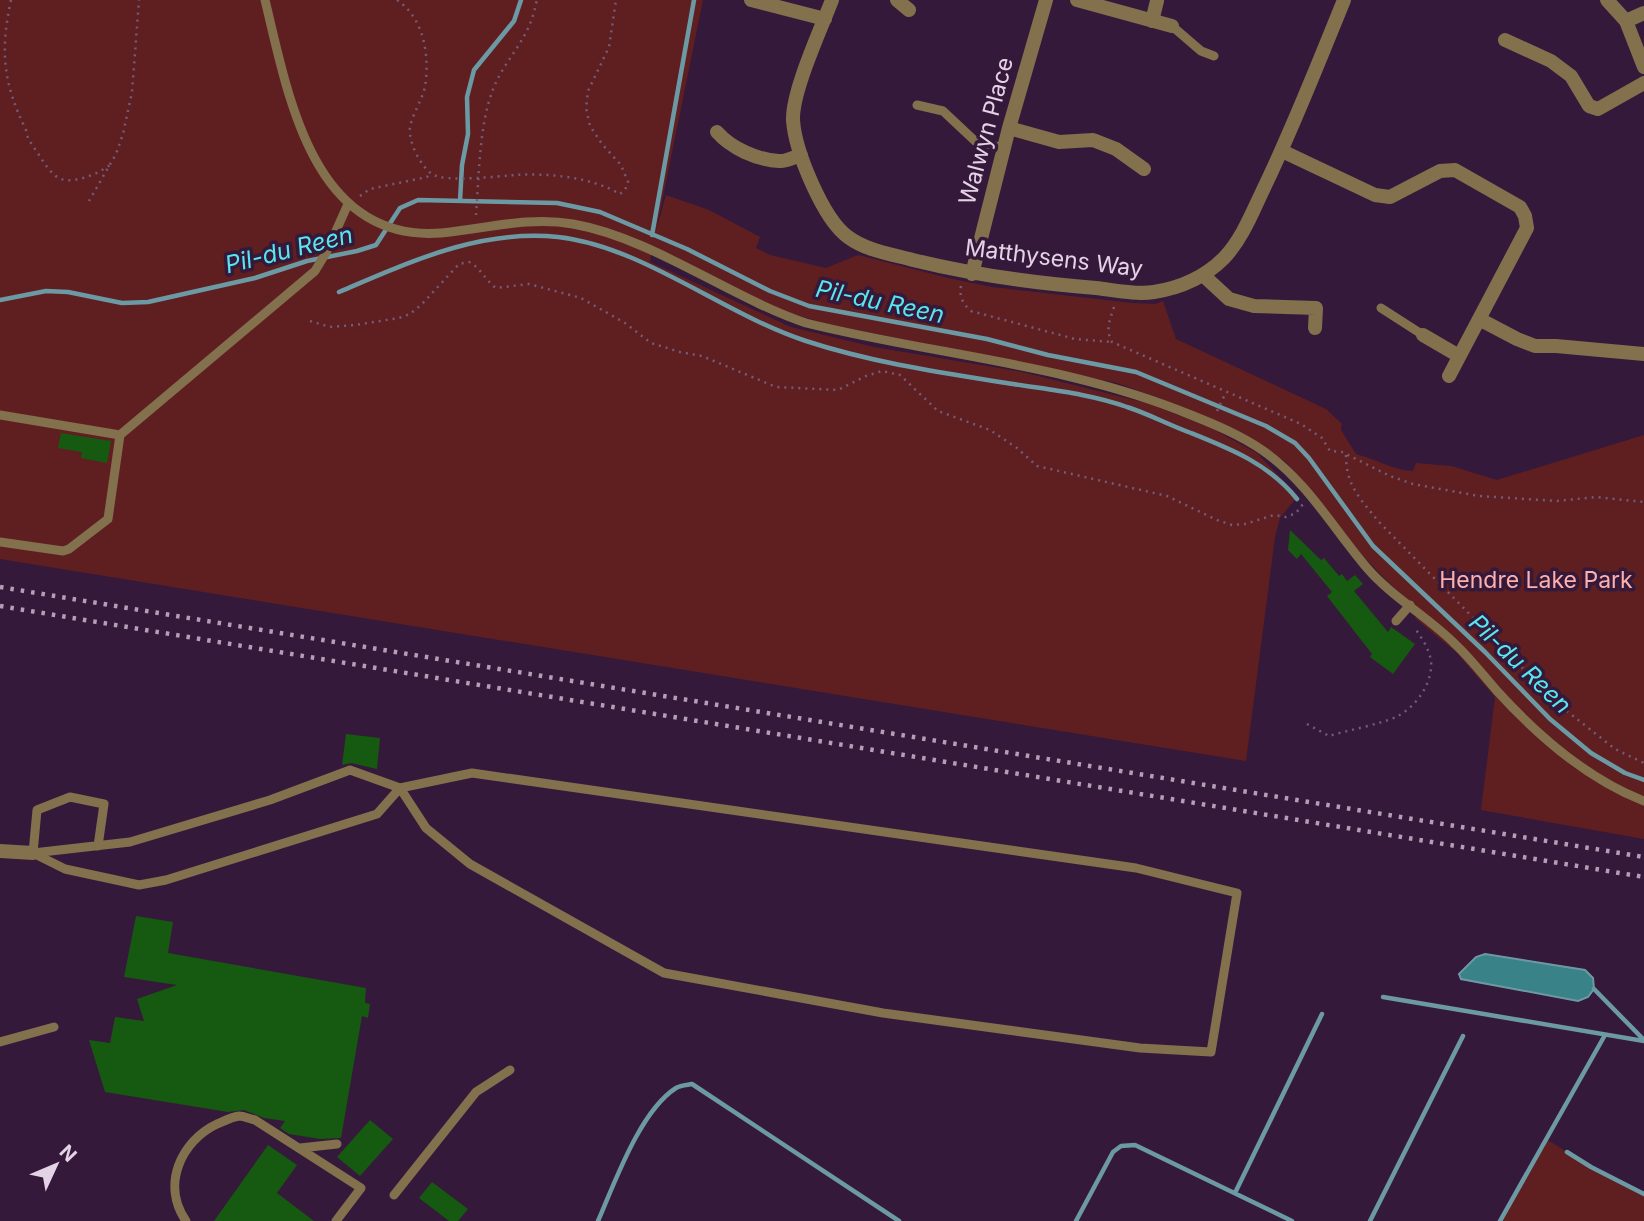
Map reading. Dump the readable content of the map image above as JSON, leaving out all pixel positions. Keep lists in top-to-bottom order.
{
  "streets": {
    "street": ["Walwyn Place", "Matthysens Way"]
  },
  "crossings": [
    ["Walwyn Place", "Matthysens Way"]
  ],
  "water": ["Pil-du Reen"],
  "parks": ["Hendre Lake Park"],
  "north": "top right"
}
